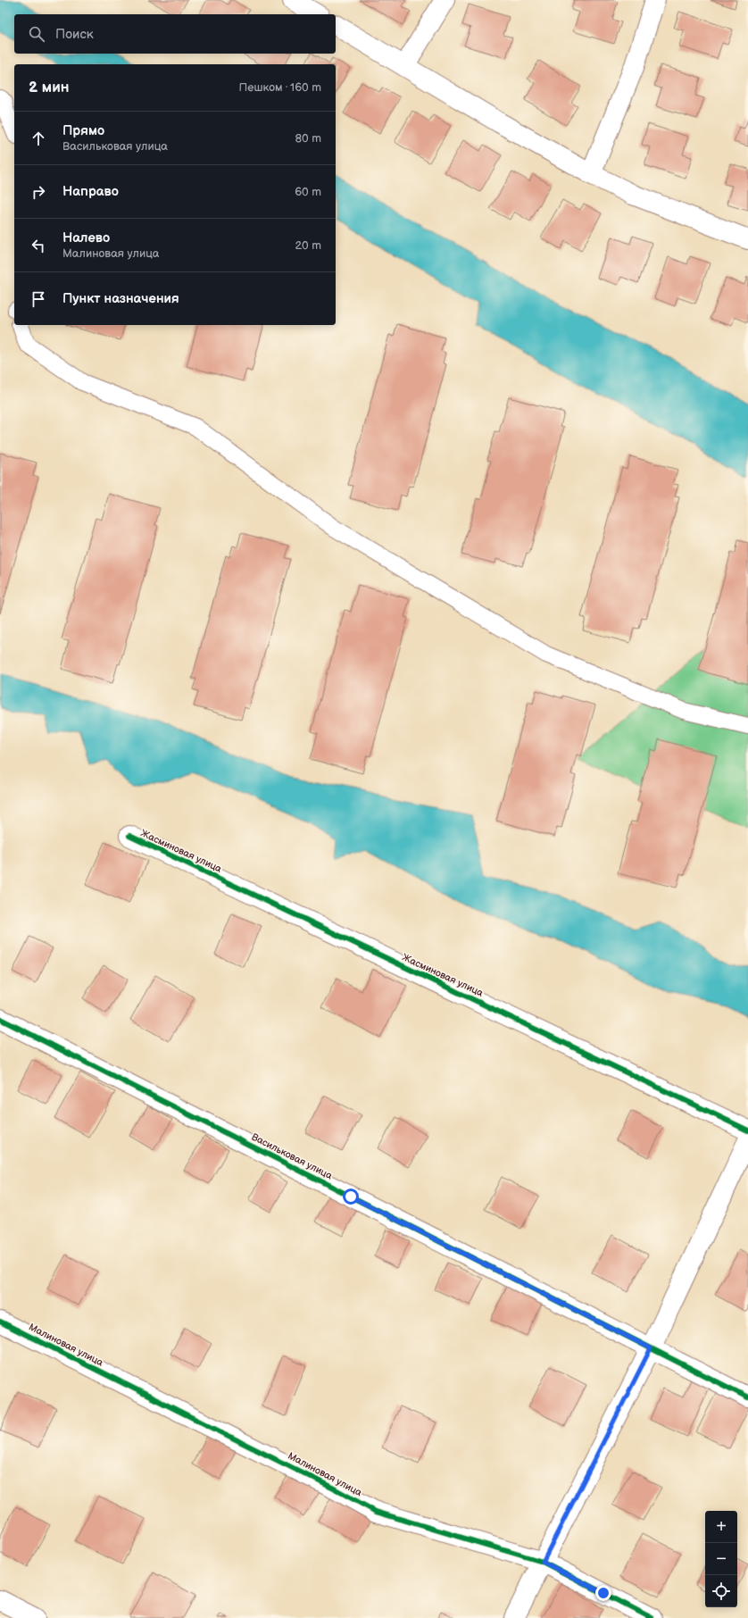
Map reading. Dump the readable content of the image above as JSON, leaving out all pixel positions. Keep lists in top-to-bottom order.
{
  "streets": {
    "street": ["Жасминовая улица", "Васильковая улица", "Малиновая улица"]
  },
  "page": {
    "search": "Поиск",
    "heading": ["2 мин", "Пешком · 160 m"],
    "list": [
      ["Прямо", "Васильковая улица", "80 m"],
      ["Направо", "60 m"],
      ["Налево", "Малиновая улица", "20 m"],
      "Пункт назначения"
    ],
    "map_buttons": ["+", "−"]
  }
}
